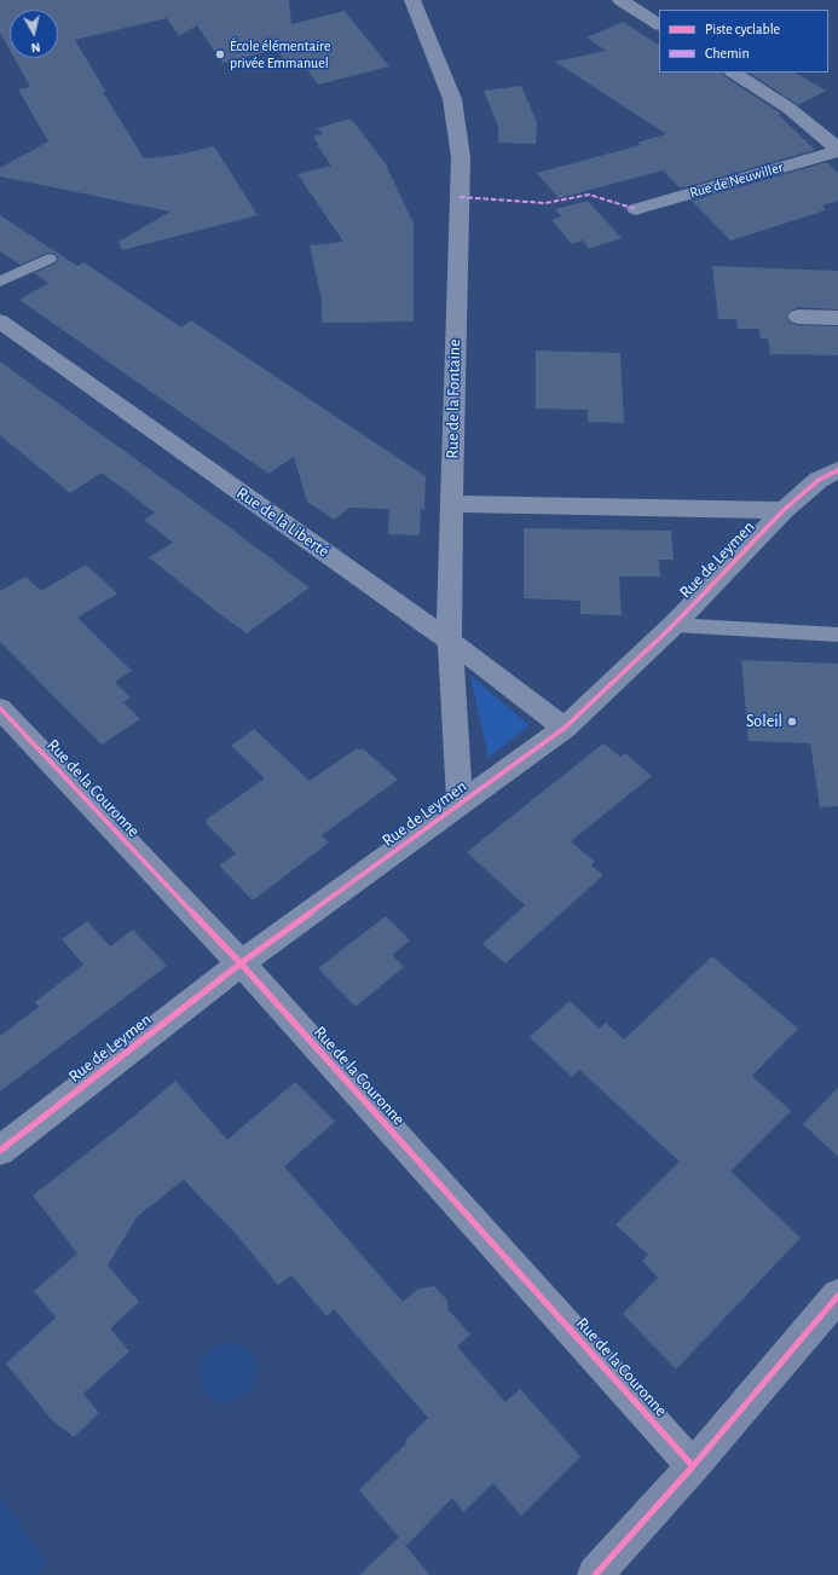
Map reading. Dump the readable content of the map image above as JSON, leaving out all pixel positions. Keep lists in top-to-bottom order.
{
  "streets": {
    "street": [
      "Rue de Neuwiller",
      "Rue de la Fontaine",
      "Rue de la Liberté",
      "Rue de Leymen",
      "Rue de la Couronne"
    ]
  },
  "crossings": [
    ["Rue de la Fontaine", "Rue de la Liberté"],
    ["Rue de la Fontaine", "Rue de Leymen"],
    ["Rue de la Liberté", "Rue de Leymen"],
    ["Rue de Leymen", "Rue de la Couronne"]
  ],
  "places": ["École élémentaire privée Emmanuel", "Soleil"],
  "legend": ["Piste cyclable", "Chemin"],
  "north": "bottom"
}
